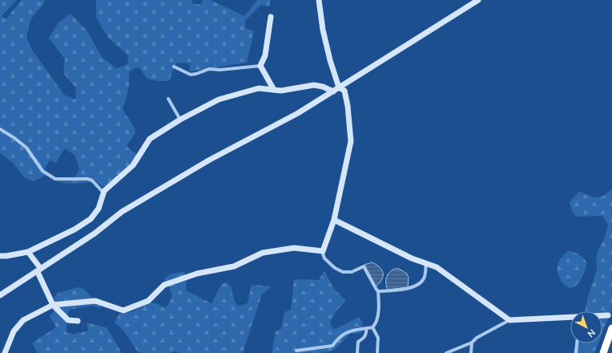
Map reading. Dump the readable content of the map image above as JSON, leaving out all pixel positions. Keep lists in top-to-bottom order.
{
  "north": "bottom right"
}
